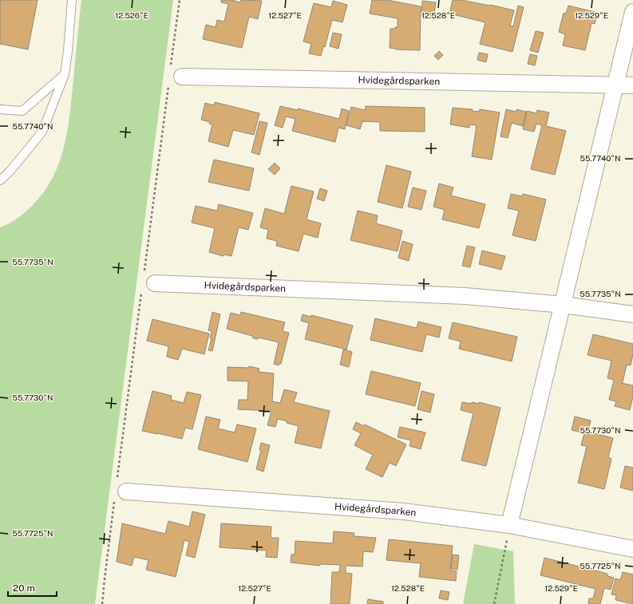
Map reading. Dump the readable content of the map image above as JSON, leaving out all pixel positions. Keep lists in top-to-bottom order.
{
  "streets": {
    "street": ["Hvidegårdsparken"]
  },
  "scale_bar": "20 m",
  "coordinates": [
    "12.526°E",
    "12.527°E",
    "12.528°E",
    "12.529°E",
    "55.7740°N",
    "55.7735°N",
    "55.7730°N",
    "55.7725°N"
  ]
}
